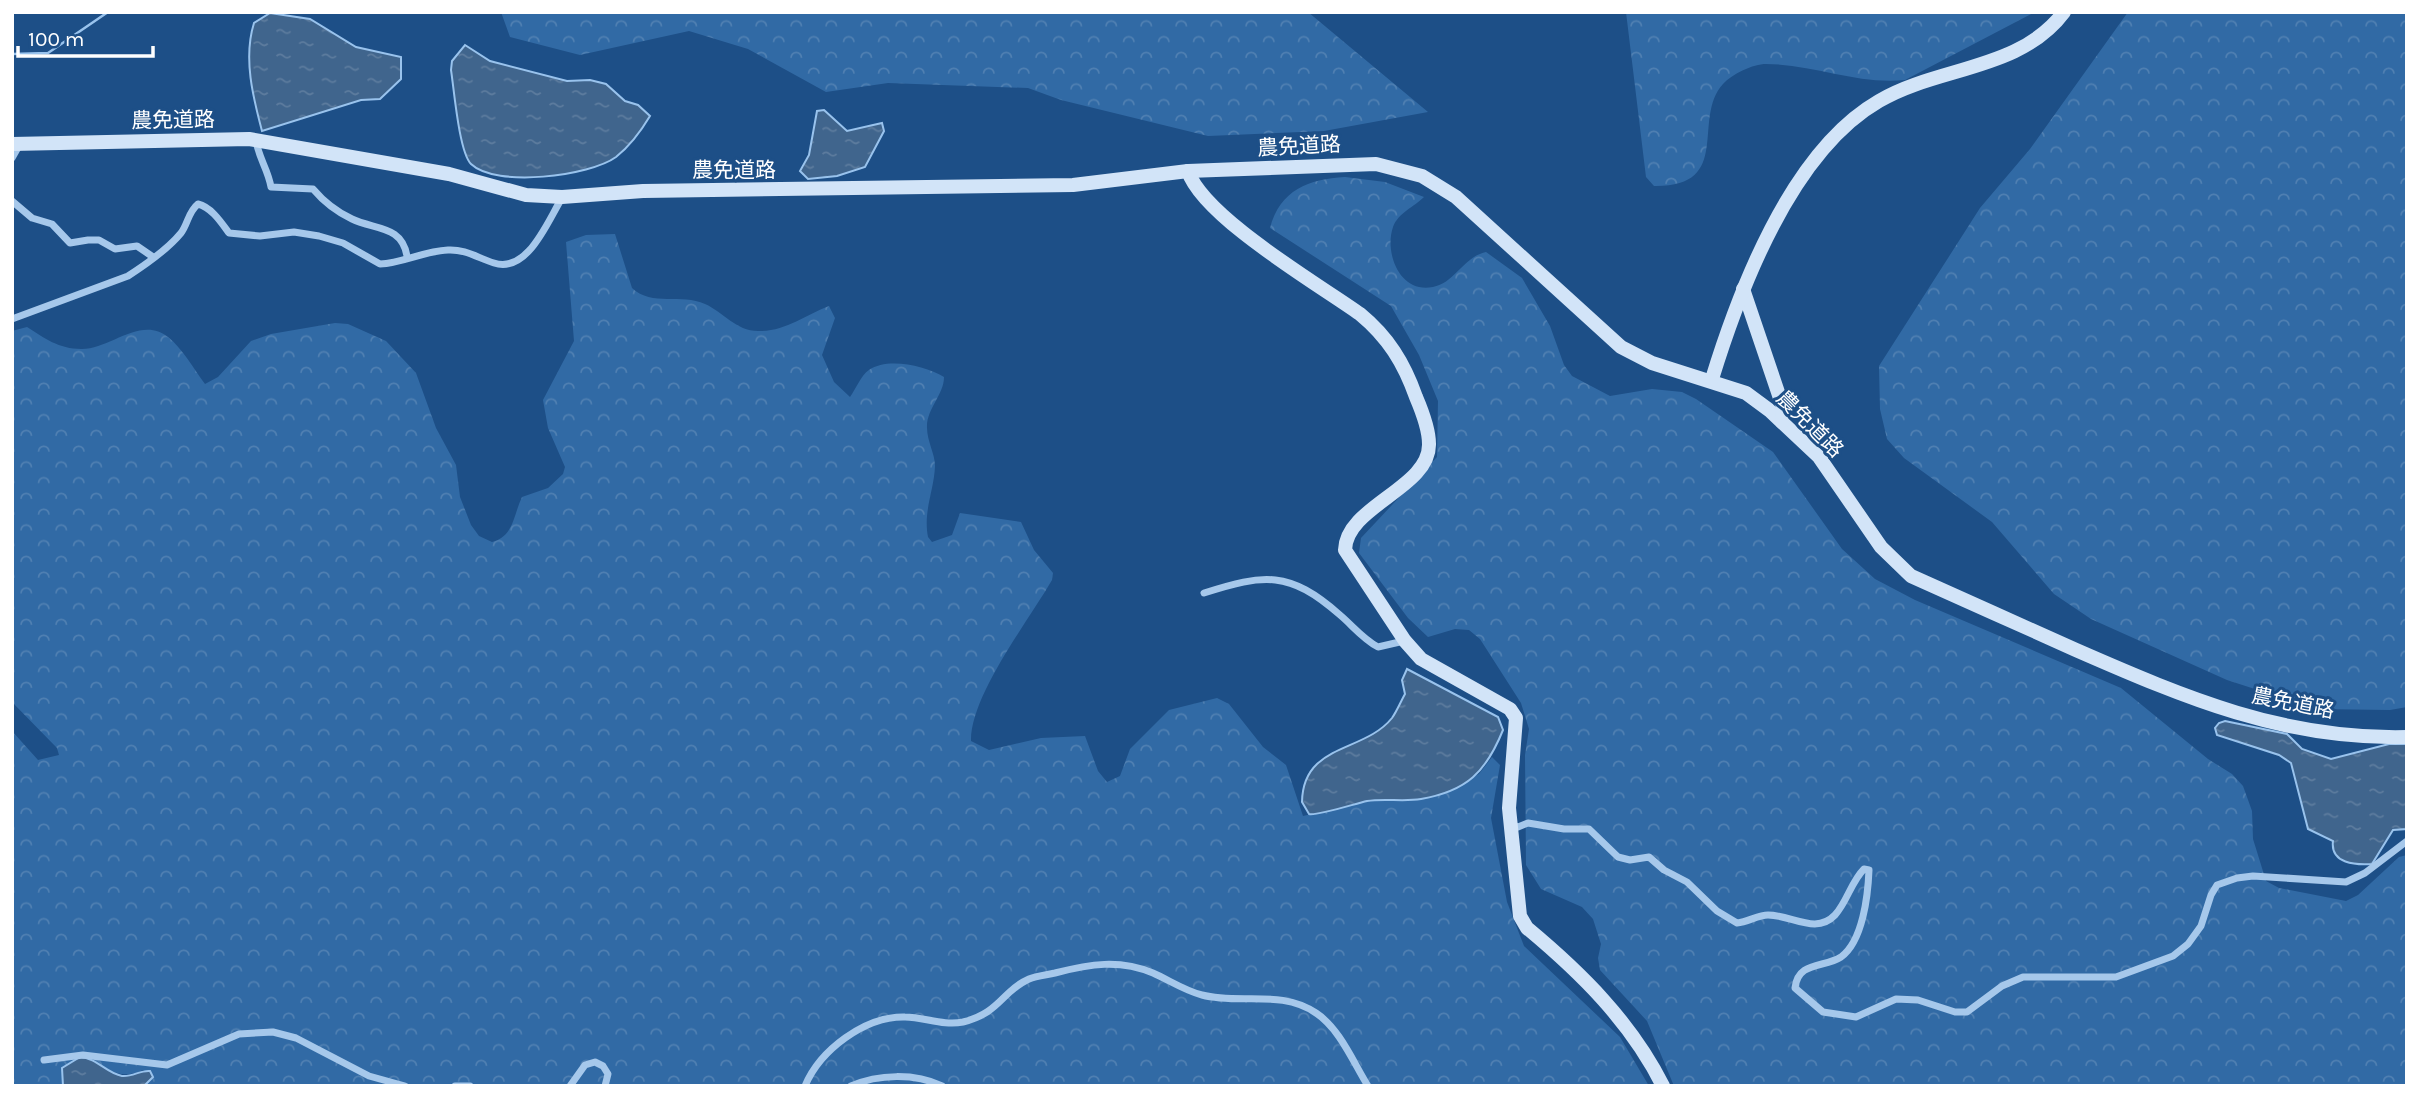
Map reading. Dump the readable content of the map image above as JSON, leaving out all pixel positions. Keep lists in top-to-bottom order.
{
  "streets": {
    "street": ["農免道路"]
  },
  "scale_bar": "100 m"
}
